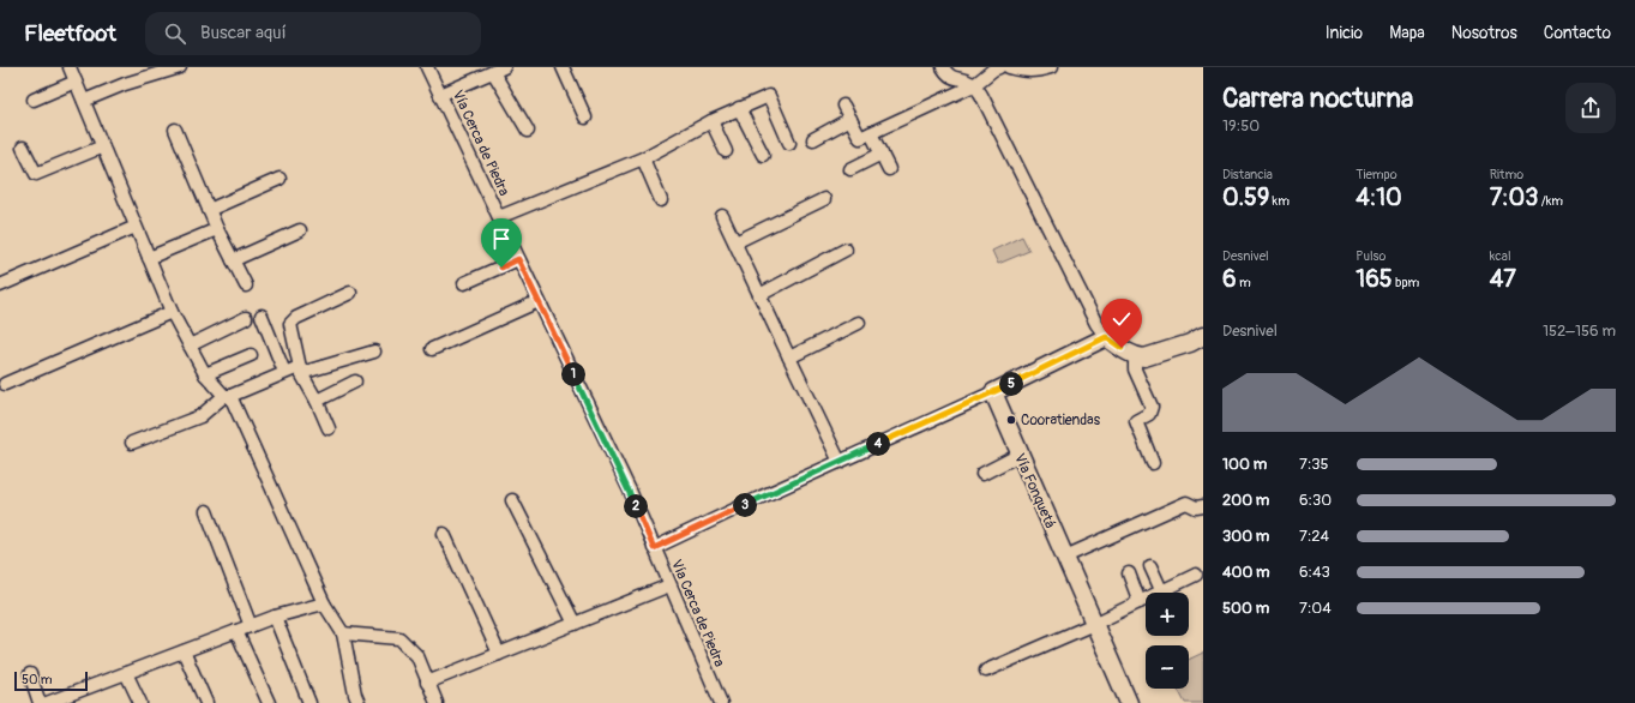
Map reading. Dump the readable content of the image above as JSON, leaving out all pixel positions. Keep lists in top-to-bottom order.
{
  "streets": {
    "street": ["Vía Cerca de Piedra", "Vía Fonquetá"]
  },
  "places": ["Cooratiendas"],
  "scale_bar": "50 m",
  "page": {
    "header": "Fleetfoot",
    "search": "Buscar aquí",
    "nav": [
      "Inicio",
      "Mapa",
      "Nosotros",
      "Contacto"
    ],
    "heading": ["Carrera nocturna", "19:50"],
    "stats": [
      ["Distancia", "0.59 km"],
      ["Tiempo", "4:10"],
      ["Ritmo", "7:03 /km"],
      ["Desnivel", "6 m"],
      ["Pulso", "165 bpm"],
      ["kcal", "47"]
    ],
    "chart": ["Desnivel", "152–156 m"],
    "pins": [
      "1",
      "5",
      "4",
      "3",
      "2"
    ],
    "list": [
      {
        "name": "100 m",
        "note": "7:35"
      },
      {
        "name": "200 m",
        "note": "6:30"
      },
      {
        "name": "300 m",
        "note": "7:24"
      },
      {
        "name": "400 m",
        "note": "6:43"
      },
      {
        "name": "500 m",
        "note": "7:04"
      }
    ],
    "map_buttons": ["+", "−"],
    "scale": "50 m"
  }
}
